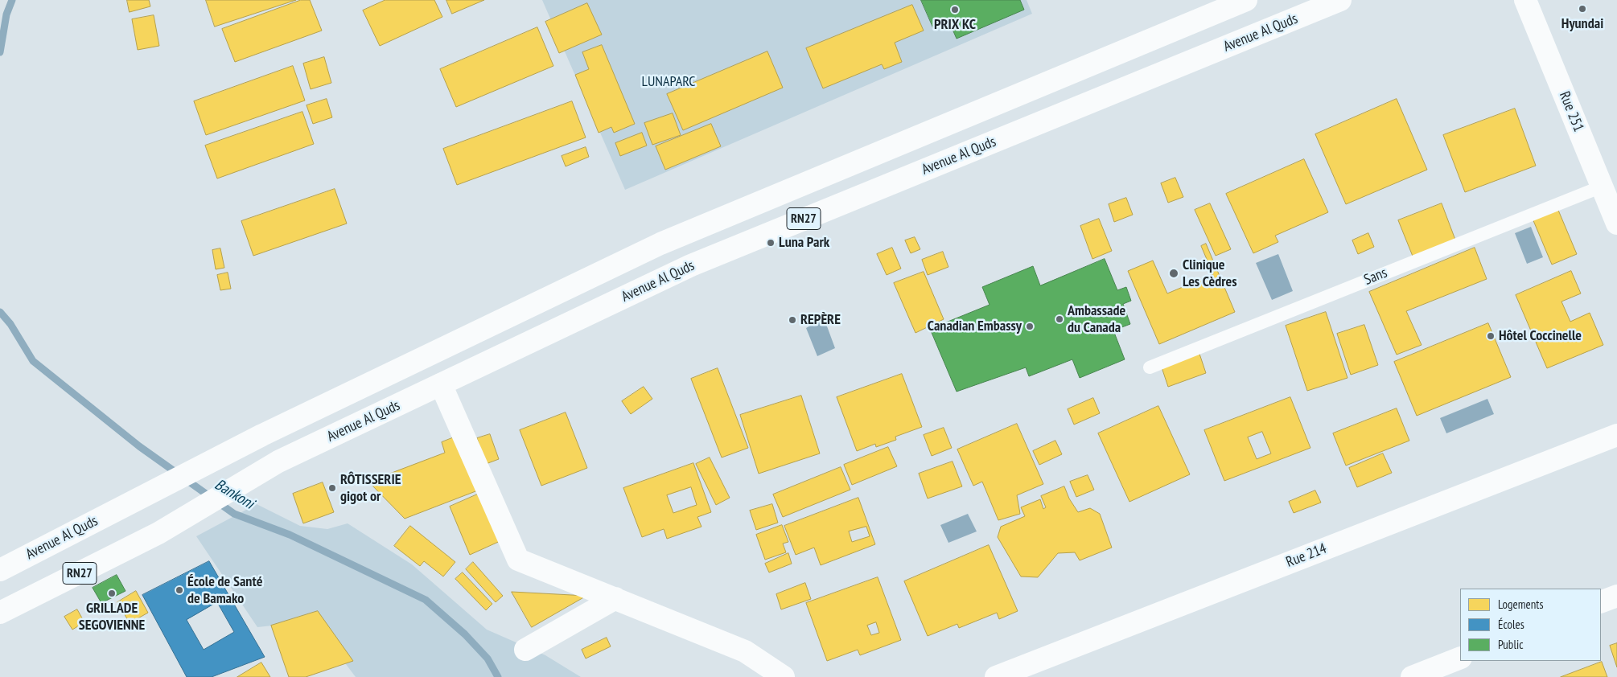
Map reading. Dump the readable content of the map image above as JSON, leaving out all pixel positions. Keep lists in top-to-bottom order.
{
  "streets": {
    "main road": [
      "Avenue Al Quds",
      "Rue 251",
      "RN27",
      "Rue 214"
    ],
    "lane": ["Sans"]
  },
  "crossings": [
    ["Rue 251", "Sans"]
  ],
  "water": ["Bankoni"],
  "parks": ["LUNAPARC"],
  "places": [
    "Hyundai",
    "PRIX KC",
    "Luna Park",
    "Clinique Les Cèdres",
    "Ambassade du Canada",
    "REPÈRE",
    "Canadian Embassy",
    "Hôtel Coccinelle",
    "RÔTISSERIE gigot or",
    "École de Santé de Bamako",
    "GRILLADE SEGOVIENNE"
  ],
  "legend": ["Logements", "Écoles", "Public"]
}
